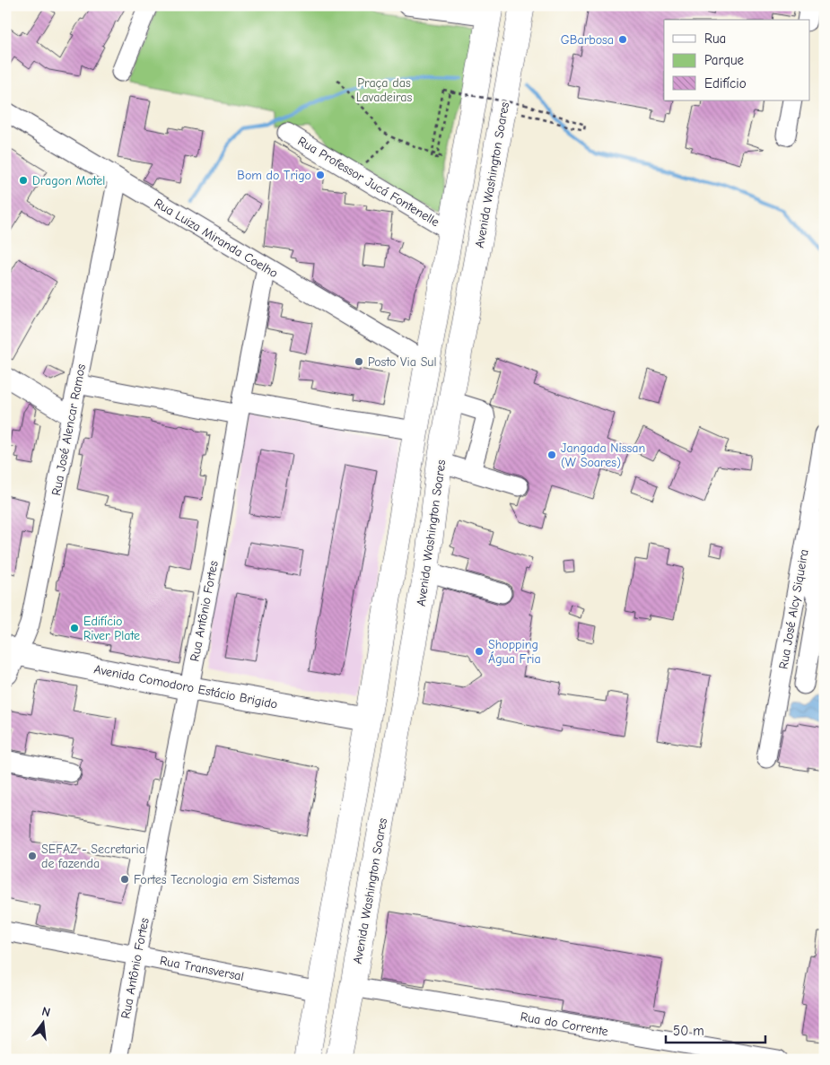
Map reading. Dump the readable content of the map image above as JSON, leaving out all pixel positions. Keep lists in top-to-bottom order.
{
  "streets": {
    "highway": ["Avenida Washington Soares"],
    "main road": ["Avenida Comodoro Estácio Brigido"],
    "street": [
      "Rua Professor Jucá Fontenelle",
      "Rua Luiza Miranda Coelho",
      "Rua José Alencar Ramos",
      "Rua José Alcy Siqueira",
      "Rua Antônio Fortes",
      "Rua Transversal",
      "Rua do Corrente"
    ]
  },
  "crossings": [
    ["Avenida Washington Soares", "Rua do Corrente"],
    ["Rua Luiza Miranda Coelho", "Rua José Alencar Ramos"],
    ["Rua Luiza Miranda Coelho", "Rua Antônio Fortes"],
    ["Rua José Alencar Ramos", "Avenida Comodoro Estácio Brigido"],
    ["Rua Antônio Fortes", "Avenida Comodoro Estácio Brigido"],
    ["Rua Antônio Fortes", "Rua Transversal"]
  ],
  "parks": ["Praça das Lavadeiras"],
  "places": [
    "GBarbosa",
    "Bom do Trigo",
    "Dragon Motel",
    "Posto Via Sul",
    "Jangada Nissan (W Soares)",
    "Edifício River Plate",
    "Shopping Água Fria",
    "SEFAZ - Secretaria de fazenda",
    "Fortes Tecnologia em Sistemas"
  ],
  "legend": ["Rua", "Parque", "Edifício"],
  "scale_bar": "50 m",
  "north": "top"
}
